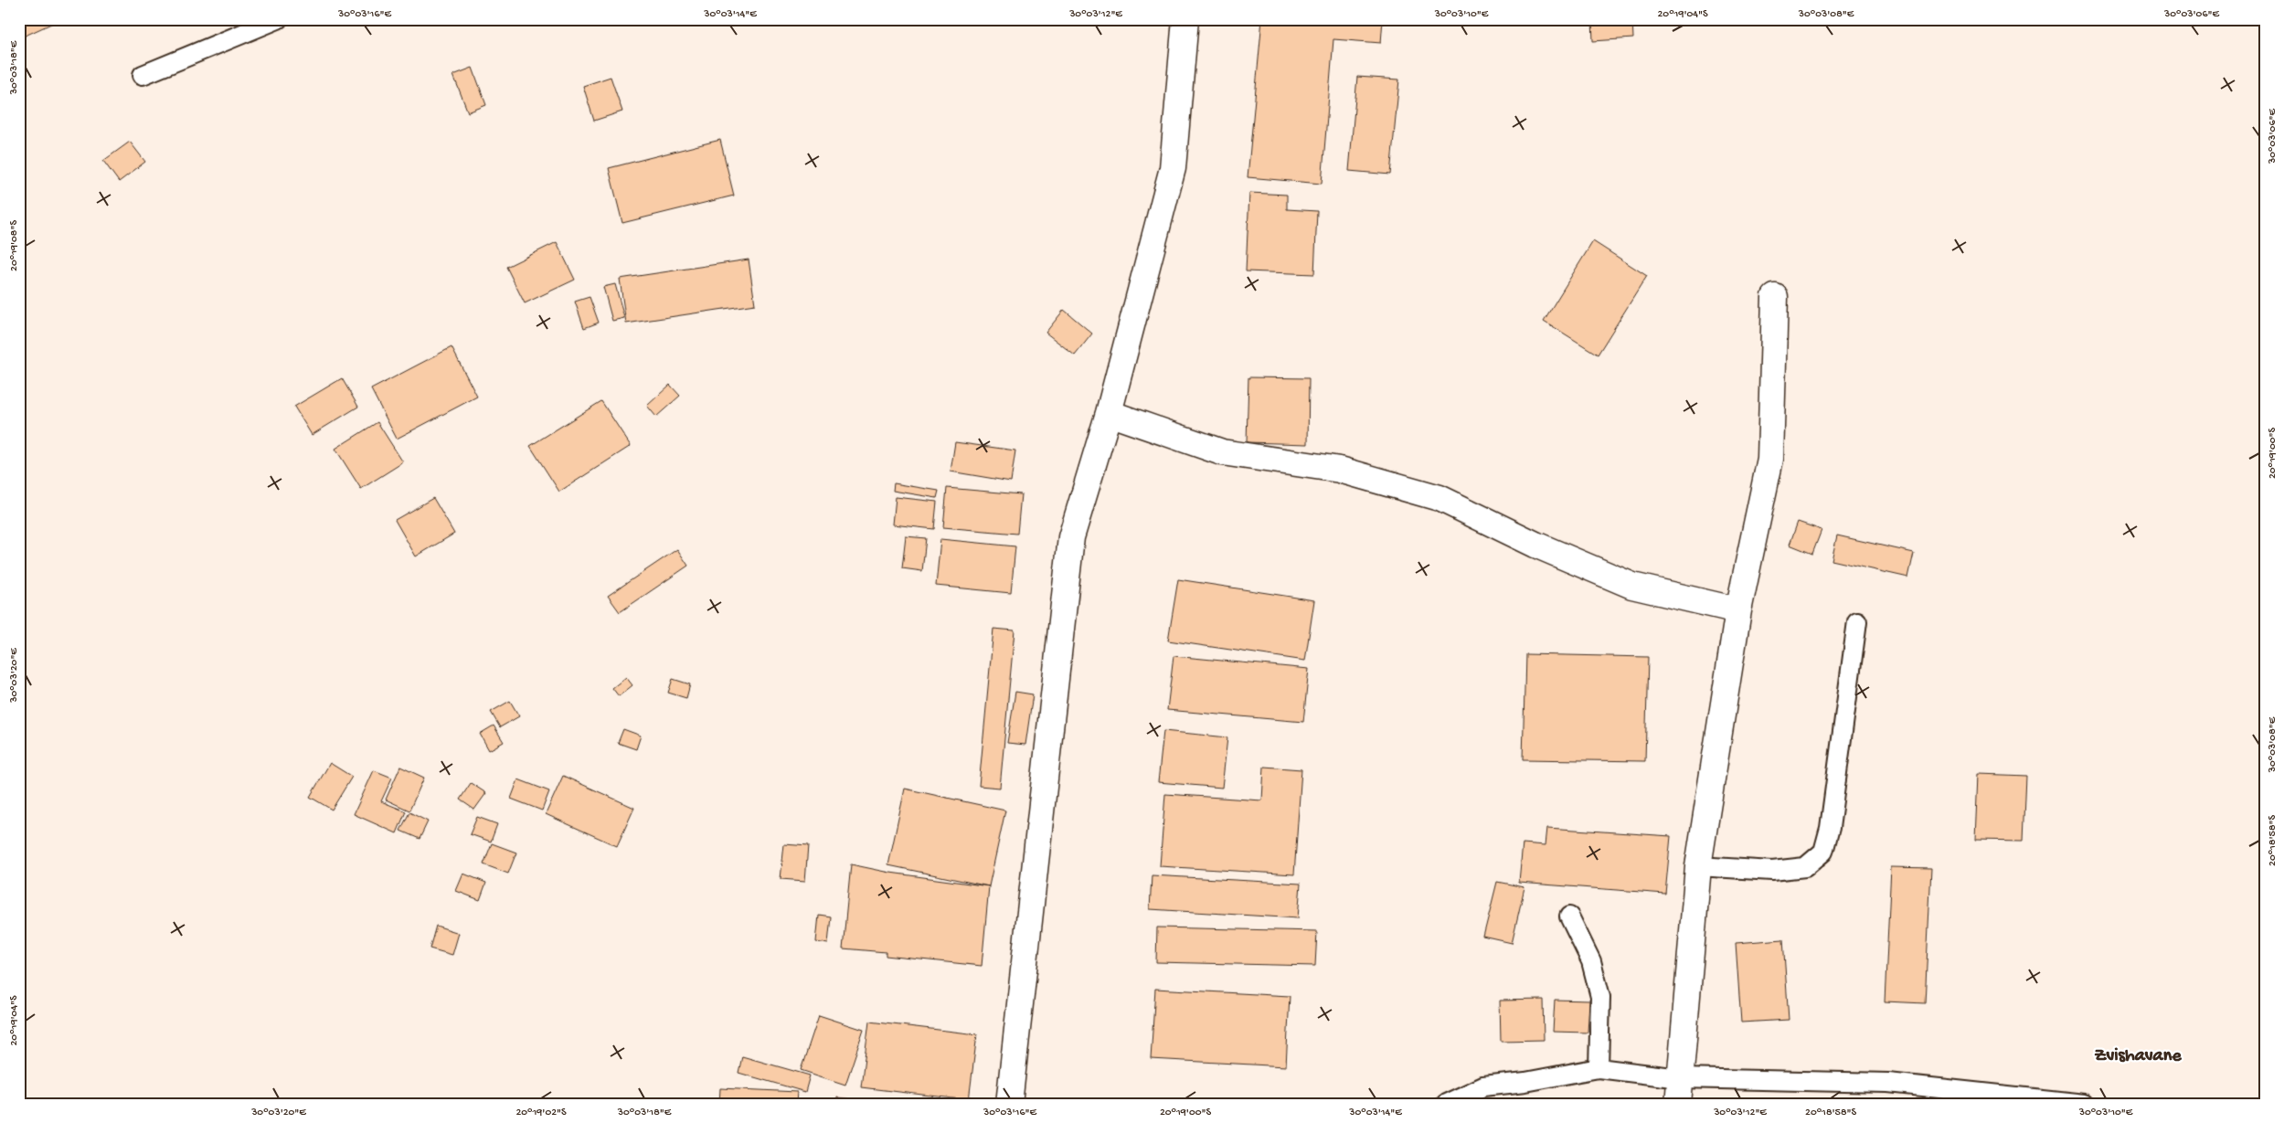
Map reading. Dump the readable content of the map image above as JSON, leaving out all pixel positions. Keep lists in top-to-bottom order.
{
  "districts": ["Zvishavane"],
  "coordinates": [
    "30°03'16\"E",
    "30°03'14\"E",
    "30°03'12\"E",
    "30°03'10\"E",
    "20°19'04\"S",
    "30°03'08\"E",
    "30°03'06\"E",
    "30°03'18\"E",
    "20°19'08\"S",
    "20°19'00\"S",
    "30°03'20\"E",
    "20°18'58\"S",
    "20°19'02\"S"
  ]
}
